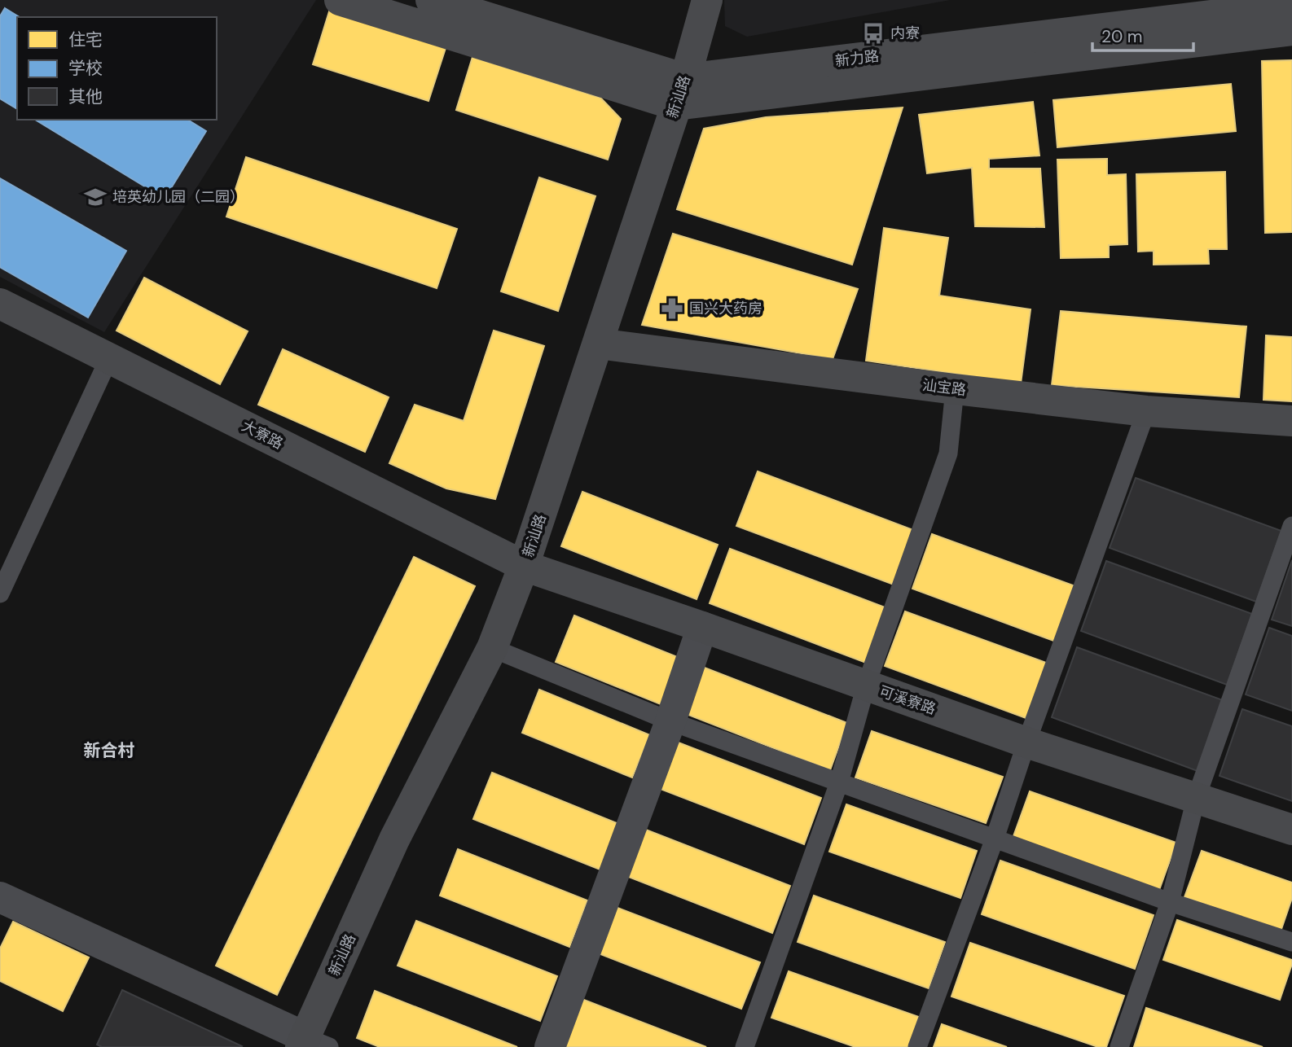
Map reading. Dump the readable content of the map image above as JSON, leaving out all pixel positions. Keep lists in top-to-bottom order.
{
  "streets": {
    "street": [
      "新力路",
      "新汕路",
      "汕宝路",
      "大寮路",
      "可溪寮路"
    ]
  },
  "crossings": [
    ["新力路", "新汕路"],
    ["新汕路", "汕宝路"],
    ["新汕路", "大寮路"],
    ["新汕路", "可溪寮路"],
    ["大寮路", "可溪寮路"]
  ],
  "districts": ["新合村"],
  "places": {
    "bus stop": ["内寮"],
    "school or university": ["培英幼儿园（二园）"],
    "pharmacy": ["国兴大药房"]
  },
  "legend": ["住宅", "学校", "其他"],
  "scale_bar": "20 m"
}
